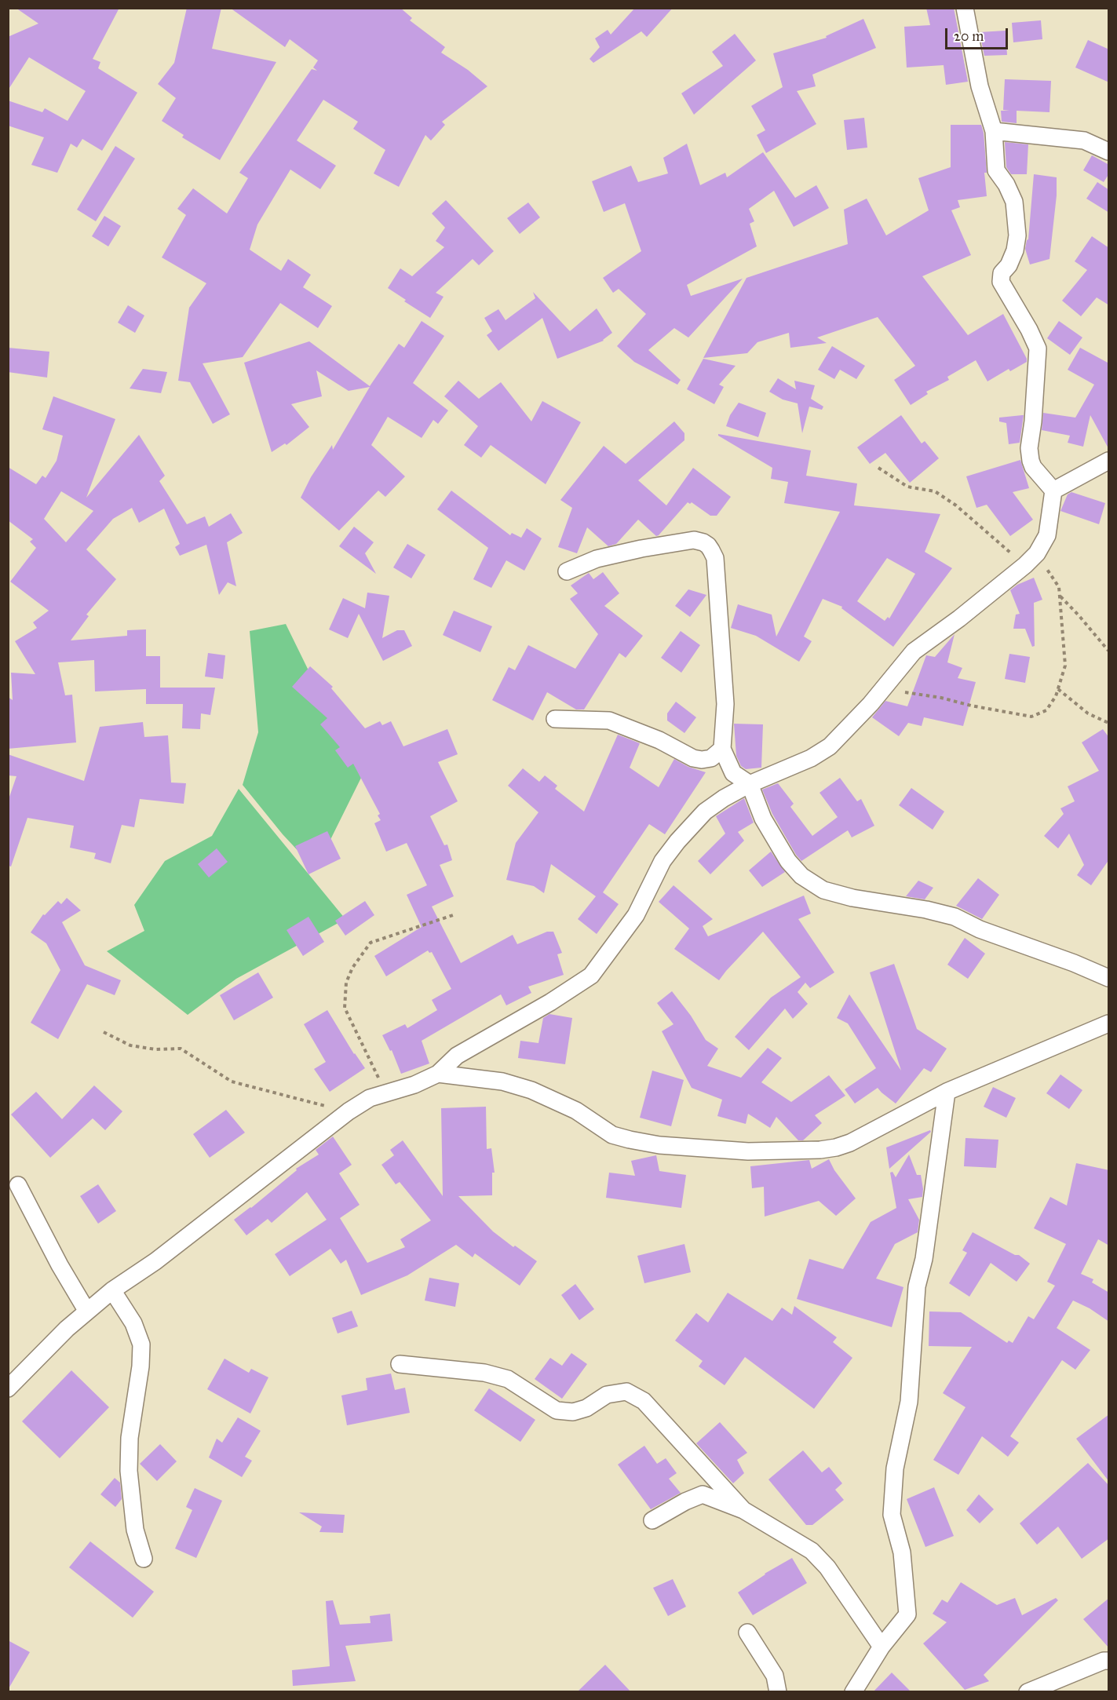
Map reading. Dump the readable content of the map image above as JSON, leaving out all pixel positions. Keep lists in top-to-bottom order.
{
  "scale_bar": "20 m"
}
